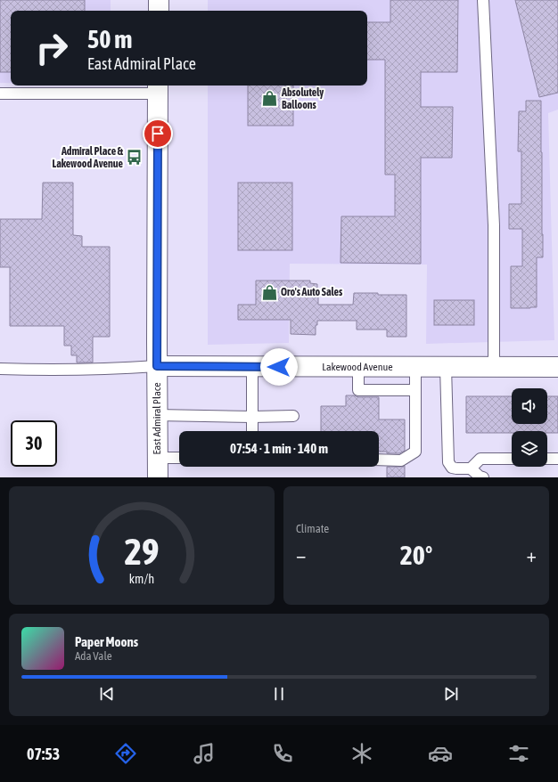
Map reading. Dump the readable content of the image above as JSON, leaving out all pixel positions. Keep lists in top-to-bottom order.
{
  "streets": {
    "street": ["Lakewood Avenue", "East Admiral Place"]
  },
  "crossings": [
    ["Lakewood Avenue", "East Admiral Place"]
  ],
  "places": {
    "shop": ["Absolutely Balloons", "Oro's Auto Sales"],
    "bus stop": ["Admiral Place & Lakewood Avenue"]
  },
  "page": {
    "turn": ["50 m", "East Admiral Place"],
    "limit": "30",
    "trip": "07:54 · 1 min · 140 m",
    "tile": "Climate",
    "heat": ["−", "20°", "+"],
    "song": ["Paper Moons", "Ada Vale"],
    "tabs": "07:53",
    "gauge": ["29", "km/h"]
  }
}
